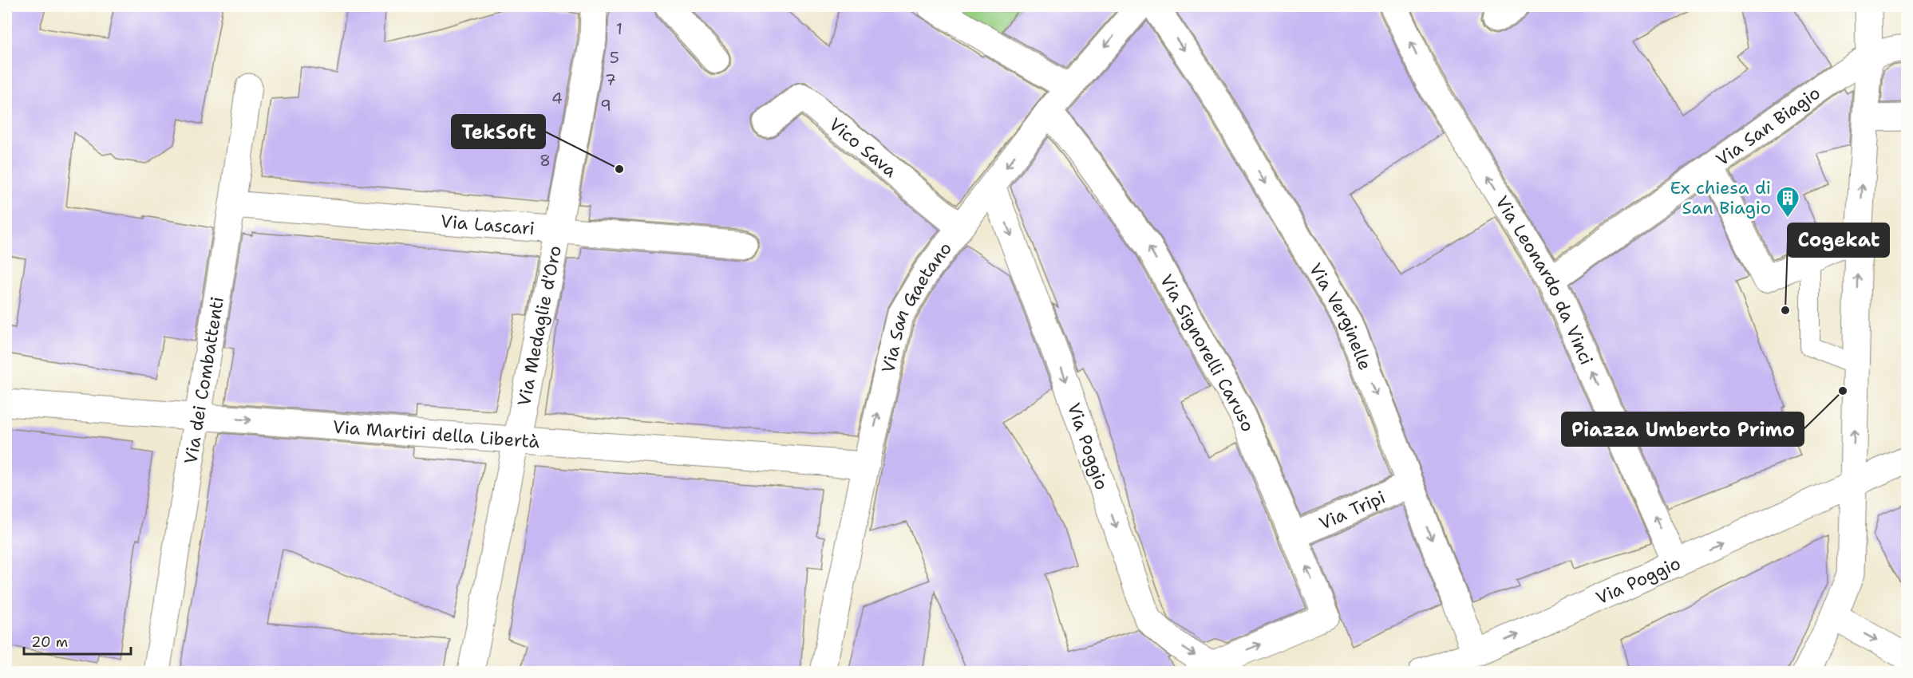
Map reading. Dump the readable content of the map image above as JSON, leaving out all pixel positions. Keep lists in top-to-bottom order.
{
  "streets": {
    "street": [
      "Via San Biagio",
      "Vico Sava",
      "Via Lascari",
      "Via Leonardo da Vinci",
      "Via San Gaetano",
      "Via Verginelle",
      "Via Medaglie d'Oro",
      "Via Signorelli Caruso",
      "Via dei Combattenti",
      "Via Martiri della Libertà",
      "Via Poggio",
      "Via Tripi"
    ]
  },
  "crossings": [
    ["Via San Biagio", "Via Leonardo da Vinci"],
    ["Vico Sava", "Via San Gaetano"],
    ["Via Lascari", "Via Medaglie d'Oro"],
    ["Via Lascari", "Via dei Combattenti"],
    ["Via Leonardo da Vinci", "Via Poggio"],
    ["Via San Gaetano", "Via Signorelli Caruso"],
    ["Via San Gaetano", "Via Martiri della Libertà"],
    ["Via San Gaetano", "Via Poggio"],
    ["Via Verginelle", "Via Poggio"],
    ["Via Verginelle", "Via Tripi"],
    ["Via Medaglie d'Oro", "Via Martiri della Libertà"],
    ["Via Signorelli Caruso", "Via Poggio"],
    ["Via Signorelli Caruso", "Via Tripi"],
    ["Via dei Combattenti", "Via Martiri della Libertà"]
  ],
  "one_way": [
    "Via Leonardo da Vinci",
    "Via Verginelle",
    "Via Signorelli Caruso",
    "Via Martiri della Libertà"
  ],
  "places": {
    "other": ["TekSoft", "Cogekat", "Piazza Umberto Primo"],
    "building": ["Ex chiesa di San Biagio"]
  },
  "house_numbers": [
    "1",
    "5",
    "7",
    "4",
    "9",
    "8"
  ],
  "scale_bar": "20 m"
}
